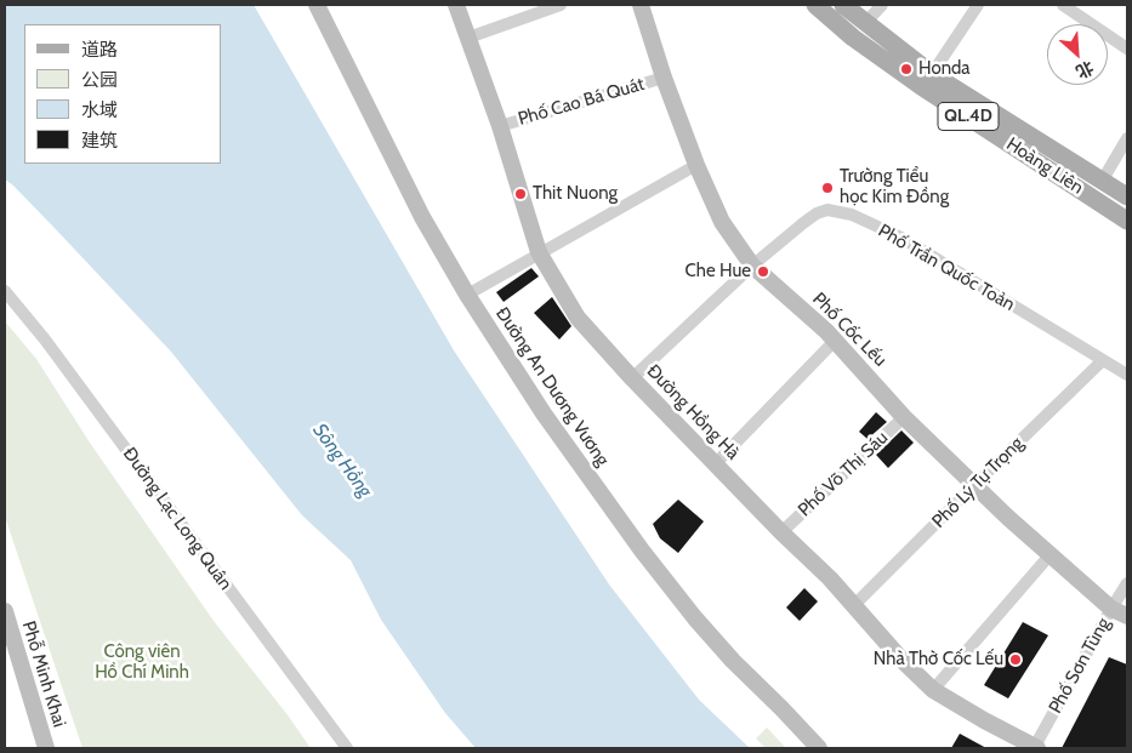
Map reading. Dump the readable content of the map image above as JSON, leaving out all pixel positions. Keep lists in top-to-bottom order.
{
  "streets": {
    "main road": ["QL.4D", "Hoàng Liên"],
    "street": [
      "Phố Cao Bá Quát",
      "Phố Trần Quốc Toản",
      "Phố Cốc Lếu",
      "Đường An Dương Vương",
      "Đường Hồng Hà",
      "Phố Võ Thị Sáu",
      "Phố Lý Tự Trọng",
      "Đường Lạc Long Quân",
      "Phố Sơn Tùng",
      "Phỗ Minh Khai"
    ]
  },
  "crossings": [
    ["Phố Cao Bá Quát", "Phố Cốc Lếu"],
    ["Phố Cao Bá Quát", "Đường Hồng Hà"],
    ["Phố Trần Quốc Toản", "Phố Cốc Lếu"],
    ["Phố Trần Quốc Toản", "Đường Hồng Hà"],
    ["Phố Trần Quốc Toản", "Phố Lý Tự Trọng"],
    ["Phố Cốc Lếu", "Phố Võ Thị Sáu"],
    ["Phố Cốc Lếu", "Phố Lý Tự Trọng"],
    ["Phố Cốc Lếu", "Phố Sơn Tùng"],
    ["Đường Hồng Hà", "Phố Võ Thị Sáu"],
    ["Đường Hồng Hà", "Phố Lý Tự Trọng"],
    ["Đường Hồng Hà", "Phố Sơn Tùng"]
  ],
  "water": ["Sông Hồng"],
  "parks": ["Công viên Hồ Chí Minh"],
  "places": [
    "Honda",
    "Trường Tiểu học Kim Đồng",
    "Thit Nuong",
    "Che Hue",
    "Nhà Thờ Cốc Lếu"
  ],
  "legend": [
    "道路",
    "公园",
    "水域",
    "建筑"
  ],
  "north": "bottom right"
}
